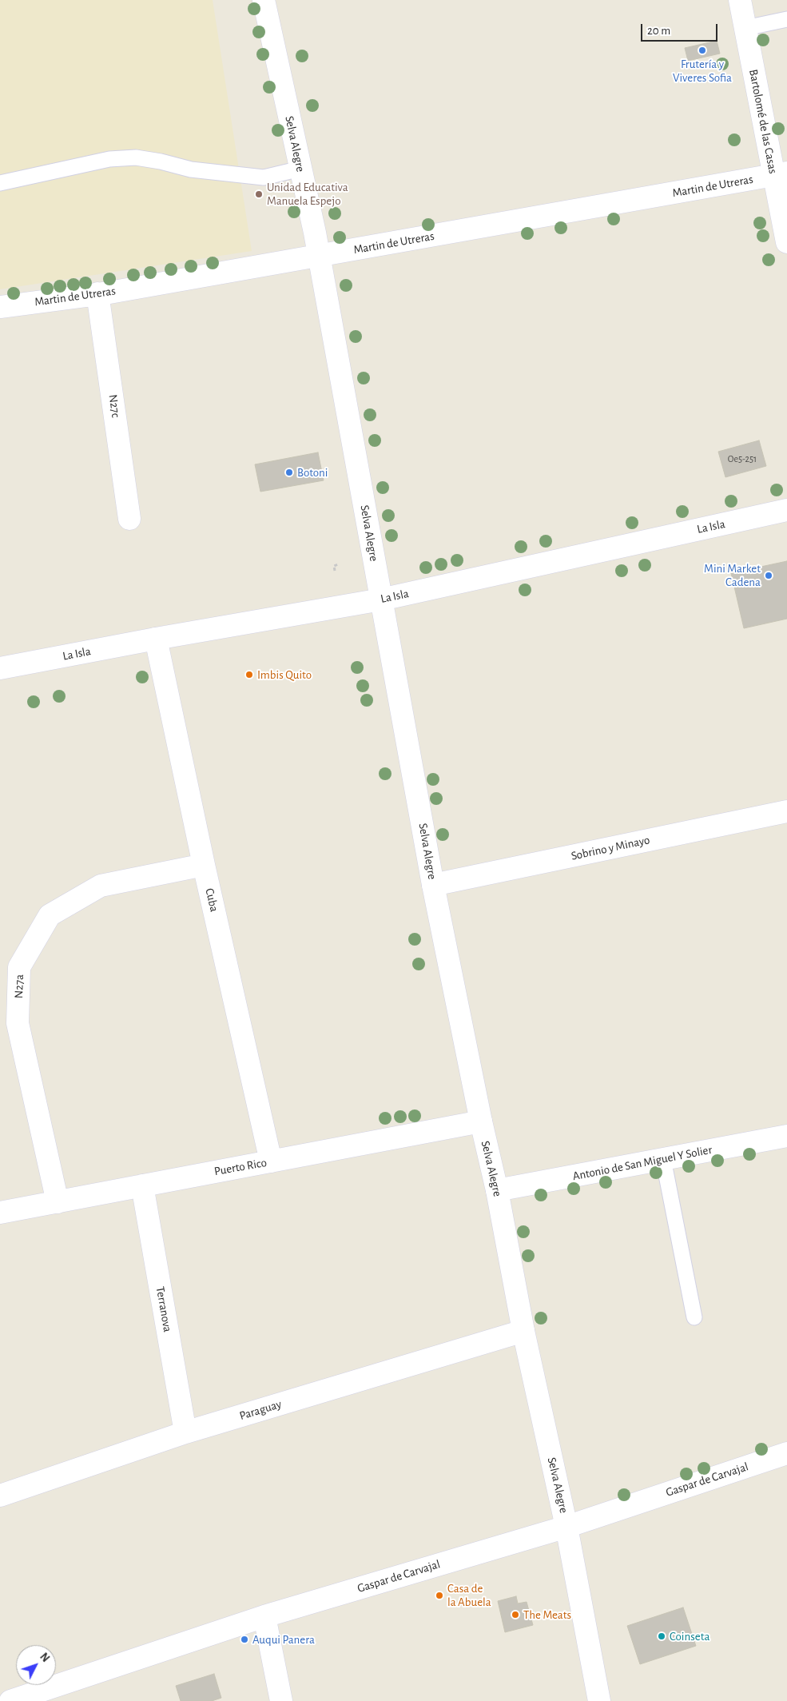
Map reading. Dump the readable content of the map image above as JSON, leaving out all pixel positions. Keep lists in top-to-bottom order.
{
  "streets": {
    "street": [
      "Bartolomé de las Casas",
      "Selva Alegre",
      "Martin de Utreras",
      "N27c",
      "La Isla",
      "Sobrino y Minayo",
      "Cuba",
      "N27a",
      "Antonio de San Miguel Y Solier",
      "Puerto Rico",
      "Terranova",
      "Paraguay",
      "Gaspar de Carvajal"
    ]
  },
  "crossings": [
    ["Bartolomé de las Casas", "Martin de Utreras"],
    ["Selva Alegre", "Martin de Utreras"],
    ["Selva Alegre", "La Isla"],
    ["Selva Alegre", "Sobrino y Minayo"],
    ["Selva Alegre", "Antonio de San Miguel Y Solier"],
    ["Selva Alegre", "Puerto Rico"],
    ["Selva Alegre", "Paraguay"],
    ["Selva Alegre", "Gaspar de Carvajal"],
    ["Martin de Utreras", "N27c"],
    ["La Isla", "Cuba"],
    ["Cuba", "N27a"],
    ["Cuba", "Puerto Rico"],
    ["N27a", "Puerto Rico"],
    ["Puerto Rico", "Terranova"],
    ["Terranova", "Paraguay"]
  ],
  "places": [
    "Frutería y Viveres Sofia",
    "Unidad Educativa Manuela Espejo",
    "Botoni",
    "Mini Market Cadena",
    "Imbis Quito",
    "Casa de la Abuela",
    "The Meats",
    "Coinseta",
    "Auqui Panera"
  ],
  "house_numbers": ["Oe5-251"],
  "scale_bar": "20 m",
  "north": "top right"
}
